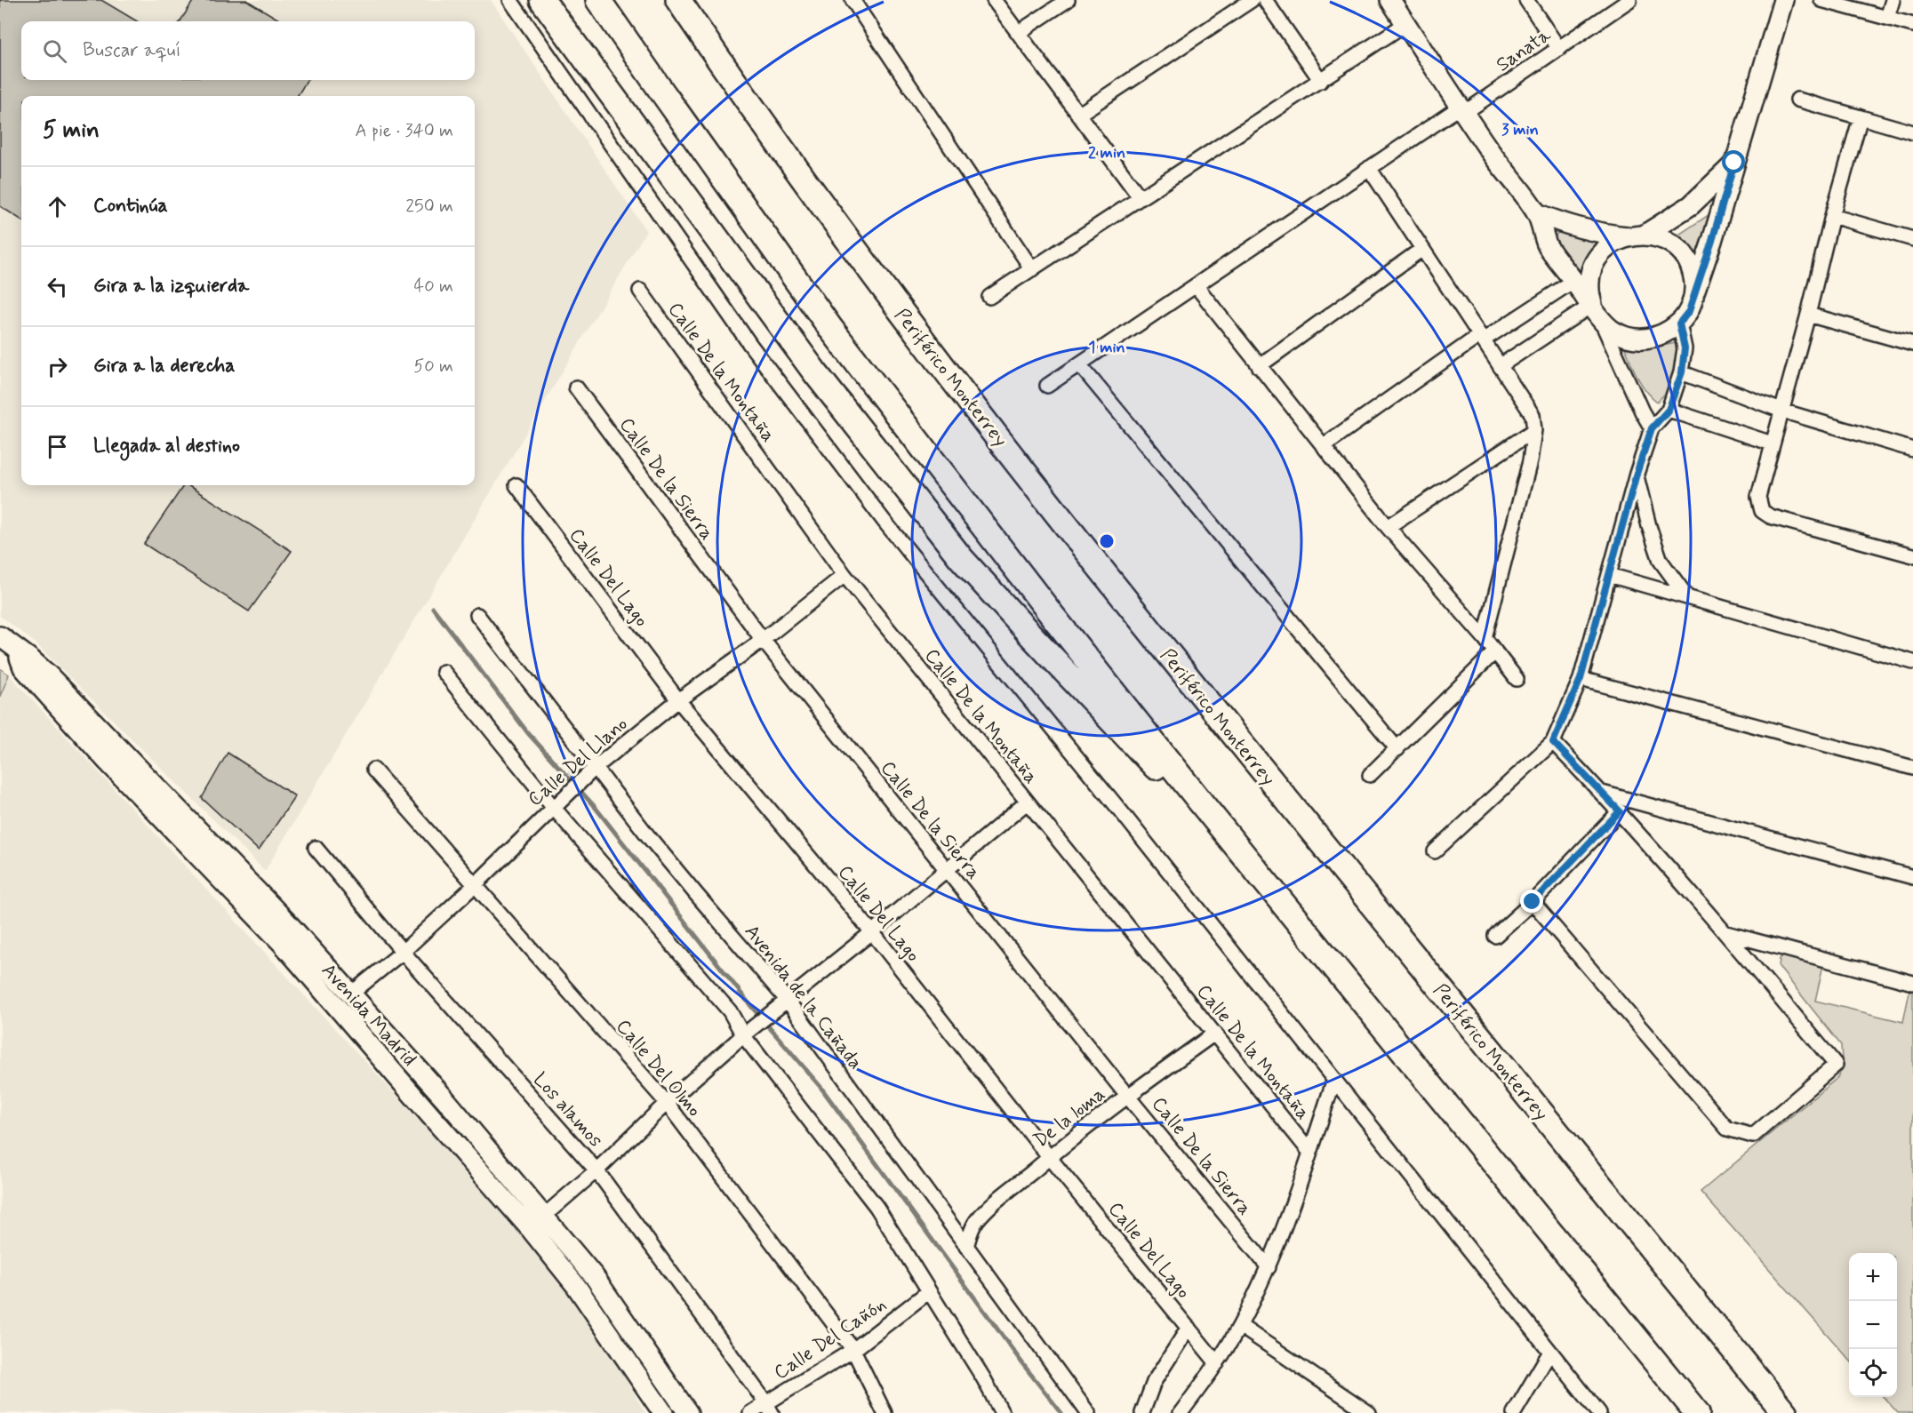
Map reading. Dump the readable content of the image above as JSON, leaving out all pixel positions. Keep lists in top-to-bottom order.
{
  "streets": {
    "highway": ["Periférico Monterrey"],
    "street": [
      "Sanata",
      "Calle De la Montaña",
      "Calle De la Sierra",
      "Calle Del Lago",
      "Calle Del Llano",
      "Avenida de la Cañada",
      "Avenida Madrid",
      "Calle Del Olmo",
      "Los alamos",
      "De la loma",
      "Calle Del Cañón"
    ]
  },
  "crossings": [
    ["Calle De la Montaña", "Calle Del Llano"],
    ["Calle De la Montaña", "De la loma"],
    ["Calle De la Sierra", "Calle Del Llano"],
    ["Calle De la Sierra", "De la loma"],
    ["Calle Del Lago", "Calle Del Llano"],
    ["Calle Del Lago", "De la loma"],
    ["Calle Del Llano", "Avenida de la Cañada"],
    ["Calle Del Llano", "Avenida Madrid"],
    ["Calle Del Llano", "Calle Del Olmo"],
    ["Calle Del Llano", "Los alamos"],
    ["Avenida de la Cañada", "De la loma"],
    ["Calle Del Olmo", "Calle Del Cañón"],
    ["Los alamos", "Calle Del Cañón"]
  ],
  "page": {
    "search": "Buscar aquí",
    "heading": ["5 min", "A pie · 340 m"],
    "list": [
      ["Continúa", "250 m"],
      ["Gira a la izquierda", "40 m"],
      ["Gira a la derecha", "50 m"],
      "Llegada al destino"
    ],
    "map_buttons": ["+", "−"]
  },
  "rings": ["3 min", "2 min", "1 min"]
}
